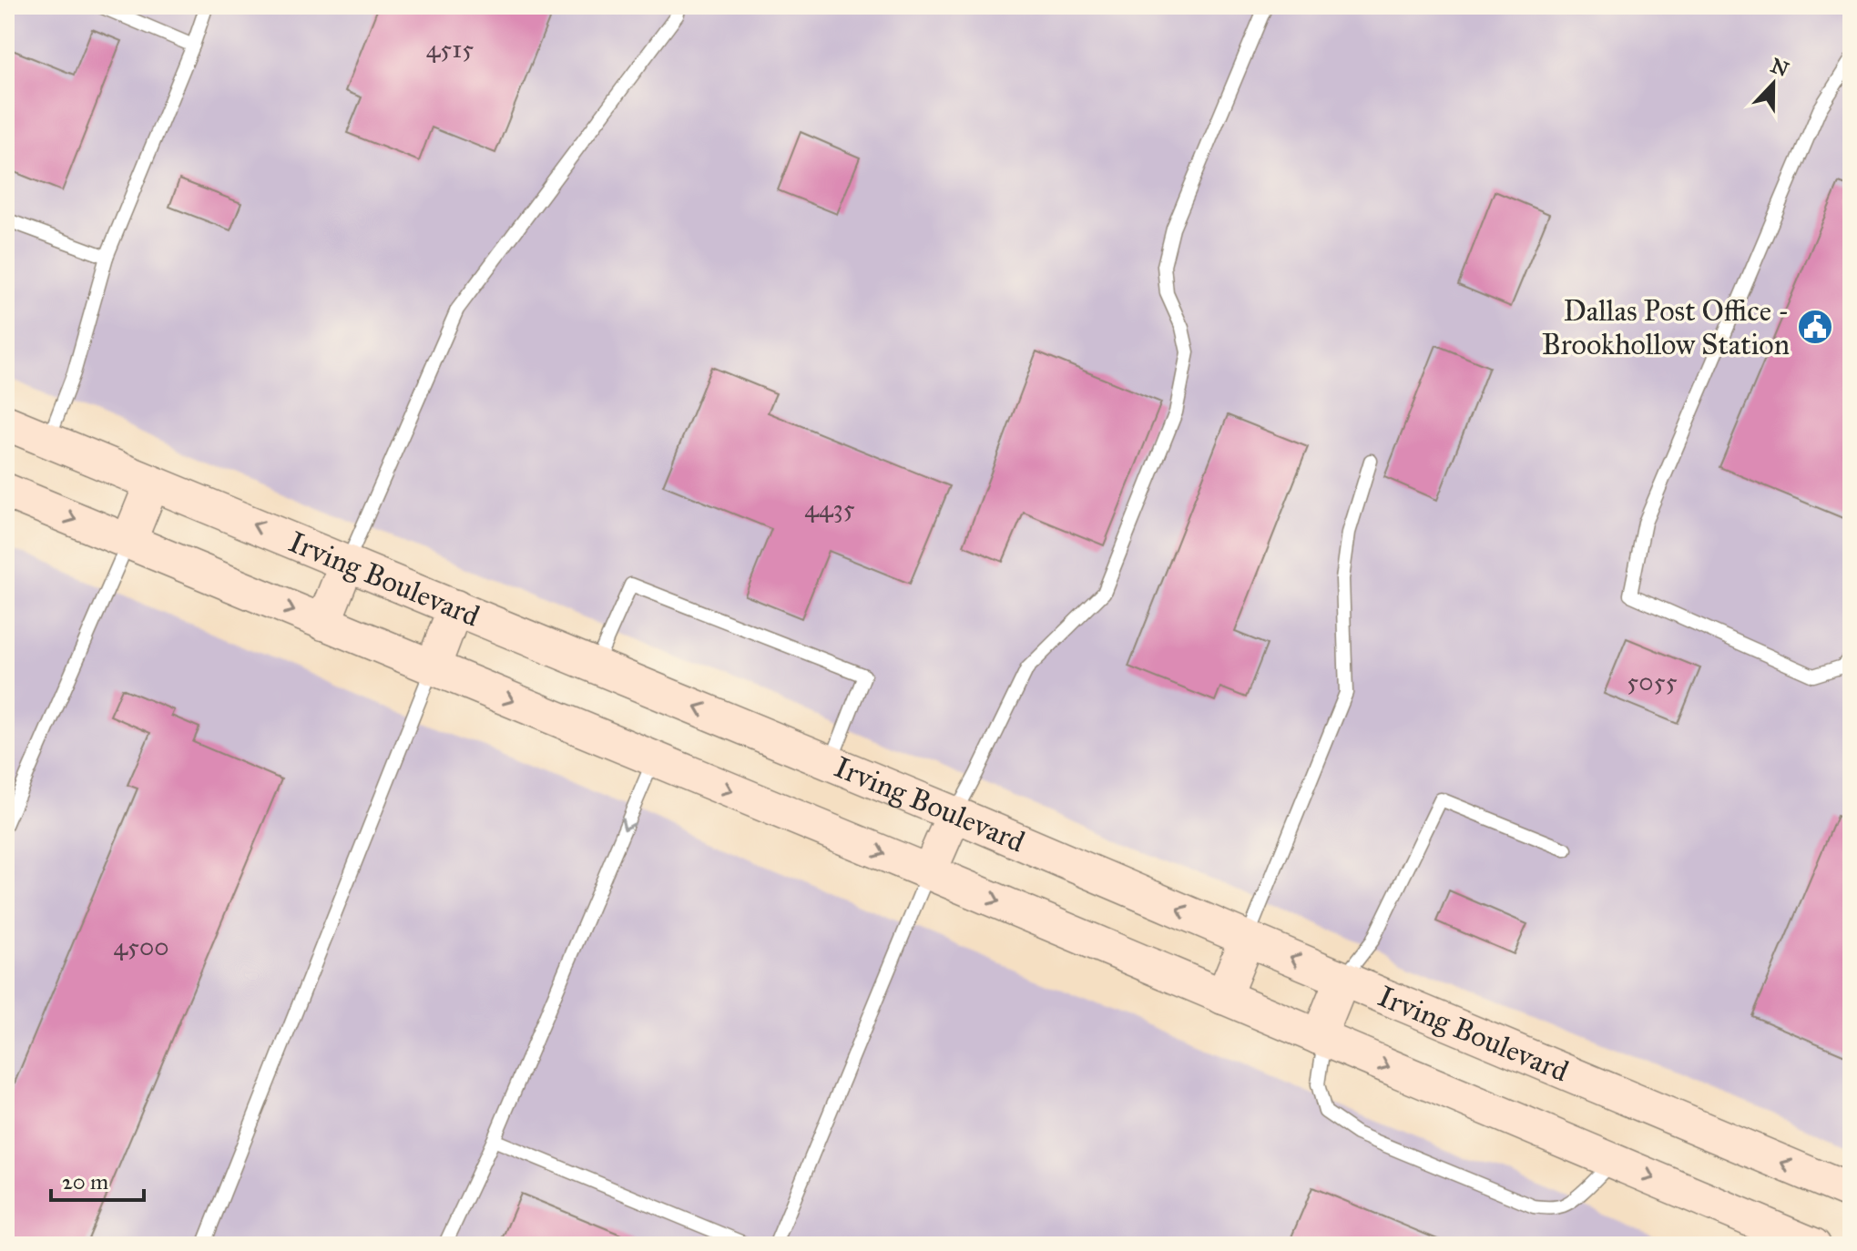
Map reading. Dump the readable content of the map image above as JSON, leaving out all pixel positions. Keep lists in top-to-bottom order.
{
  "streets": {
    "main road": ["Irving Boulevard"]
  },
  "places": {
    "public building": ["Dallas Post Office - Brookhollow Station"]
  },
  "house_numbers": [
    "4515",
    "4435",
    "5055",
    "4500"
  ],
  "scale_bar": "20 m",
  "north": "top"
}
